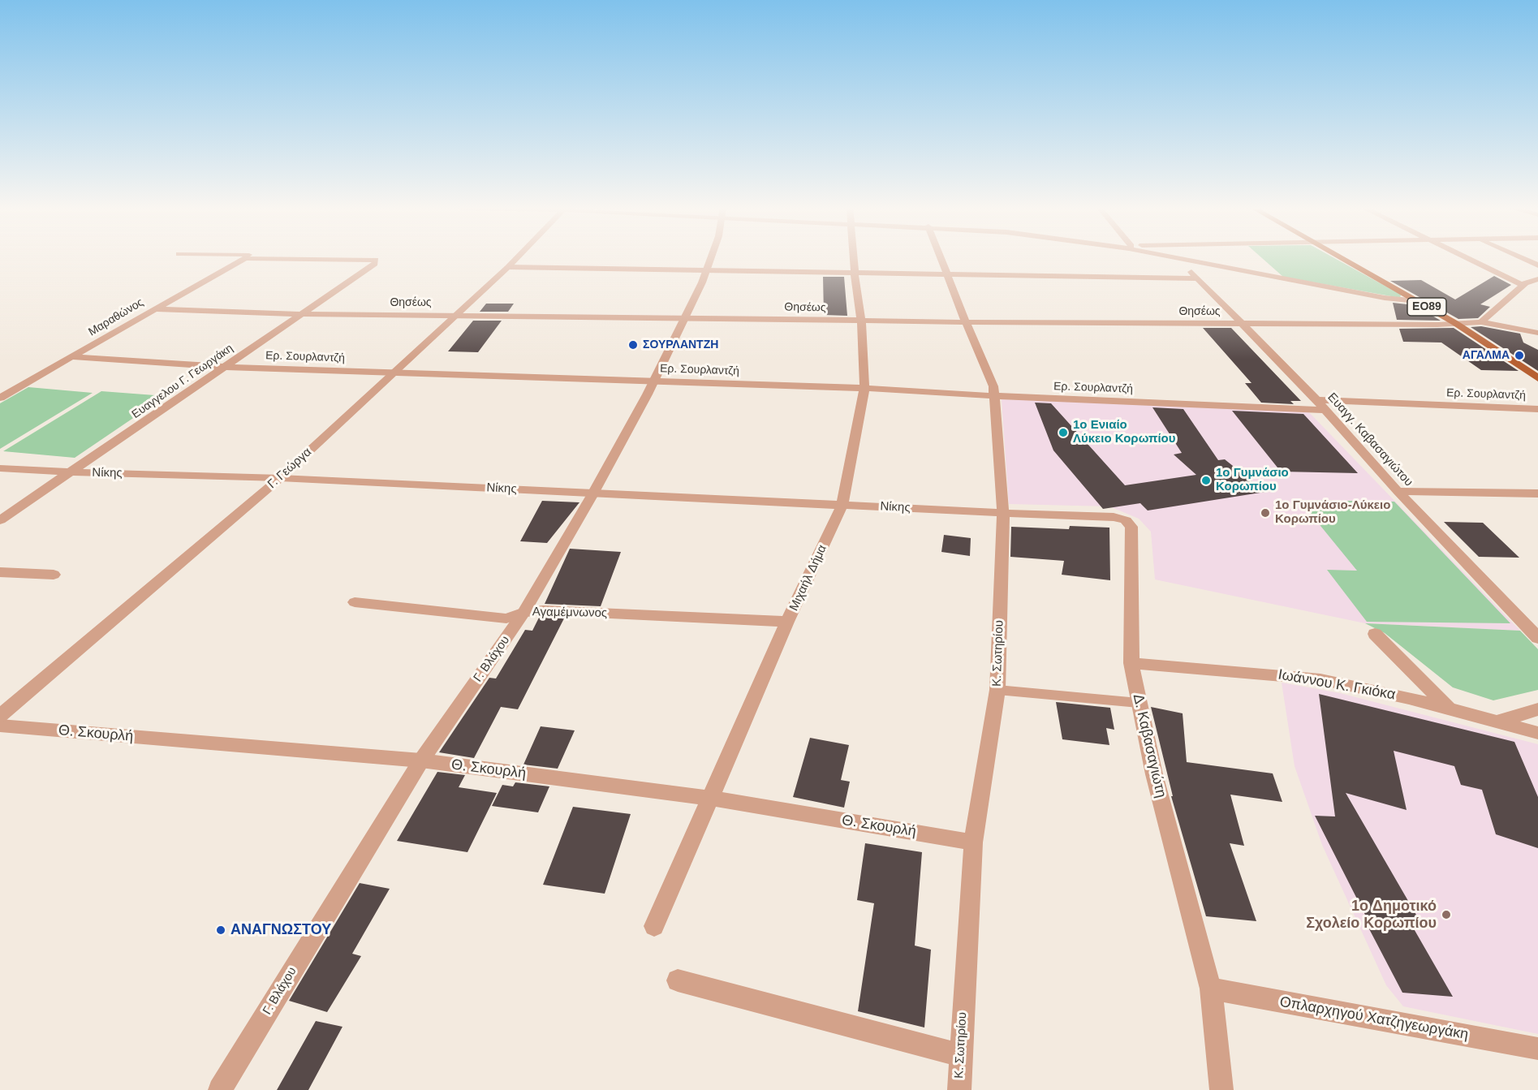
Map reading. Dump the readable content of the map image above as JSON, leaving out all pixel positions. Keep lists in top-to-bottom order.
{
  "streets": {
    "main road": ["ΕΟ89"],
    "street": [
      "Θησέως",
      "Μαραθώνος",
      "Ερ. Σουρλαντζή",
      "Ευαγγελου Γ. Γεωργάκη",
      "Ευαγγ. Καβασαγιώτου",
      "Γ. Γεώργα",
      "Νίκης",
      "Μιχαήλ Δήμα",
      "Αγαμέμνωνος",
      "Κ. Σωτηρίου",
      "Γ. Βλάχου",
      "Ιωάννου Κ. Γκιόκα",
      "Θ. Σκουρλή",
      "Δ. Καβασαγιώτη",
      "Οπλαρχηγού Χατζηγεωργάκη"
    ]
  },
  "crossings": [
    ["Θησέως", "ΕΟ89"],
    ["Θησέως", "Μαραθώνος"],
    ["Θησέως", "Ευαγγελου Γ. Γεωργάκη"],
    ["Θησέως", "Ευαγγ. Καβασαγιώτου"],
    ["Θησέως", "Γ. Γεώργα"],
    ["Θησέως", "Μιχαήλ Δήμα"],
    ["Θησέως", "Κ. Σωτηρίου"],
    ["Θησέως", "Γ. Βλάχου"],
    ["Μαραθώνος", "Ερ. Σουρλαντζή"],
    ["Μαραθώνος", "Ευαγγελου Γ. Γεωργάκη"],
    ["Ερ. Σουρλαντζή", "Ευαγγελου Γ. Γεωργάκη"],
    ["Ερ. Σουρλαντζή", "Ευαγγ. Καβασαγιώτου"],
    ["Ερ. Σουρλαντζή", "Γ. Γεώργα"],
    ["Ερ. Σουρλαντζή", "Μιχαήλ Δήμα"],
    ["Ερ. Σουρλαντζή", "Κ. Σωτηρίου"],
    ["Ερ. Σουρλαντζή", "Γ. Βλάχου"],
    ["Ευαγγελου Γ. Γεωργάκη", "Νίκης"],
    ["Γ. Γεώργα", "Νίκης"],
    ["Νίκης", "Μιχαήλ Δήμα"],
    ["Νίκης", "Κ. Σωτηρίου"],
    ["Νίκης", "Γ. Βλάχου"],
    ["Νίκης", "Δ. Καβασαγιώτη"],
    ["Μιχαήλ Δήμα", "Αγαμέμνωνος"],
    ["Μιχαήλ Δήμα", "Θ. Σκουρλή"],
    ["Αγαμέμνωνος", "Γ. Βλάχου"],
    ["Κ. Σωτηρίου", "Θ. Σκουρλή"],
    ["Κ. Σωτηρίου", "Δ. Καβασαγιώτη"],
    ["Γ. Βλάχου", "Θ. Σκουρλή"],
    ["Ιωάννου Κ. Γκιόκα", "Δ. Καβασαγιώτη"],
    ["Δ. Καβασαγιώτη", "Οπλαρχηγού Χατζηγεωργάκη"]
  ],
  "places": [
    "ΣΟΥΡΛΑΝΤΖΗ",
    "ΑΓΑΛΜΑ",
    "1ο Ενιαίο Λύκειο Κορωπίου",
    "1ο Γυμνάσιο Κορωπίου",
    "1ο Γυμνάσιο-Λύκειο Κορωπίου",
    "1ο Δημοτικό Σχολείο Κορωπίου",
    "ΑΝΑΓΝΩΣΤΟΥ"
  ]
}
